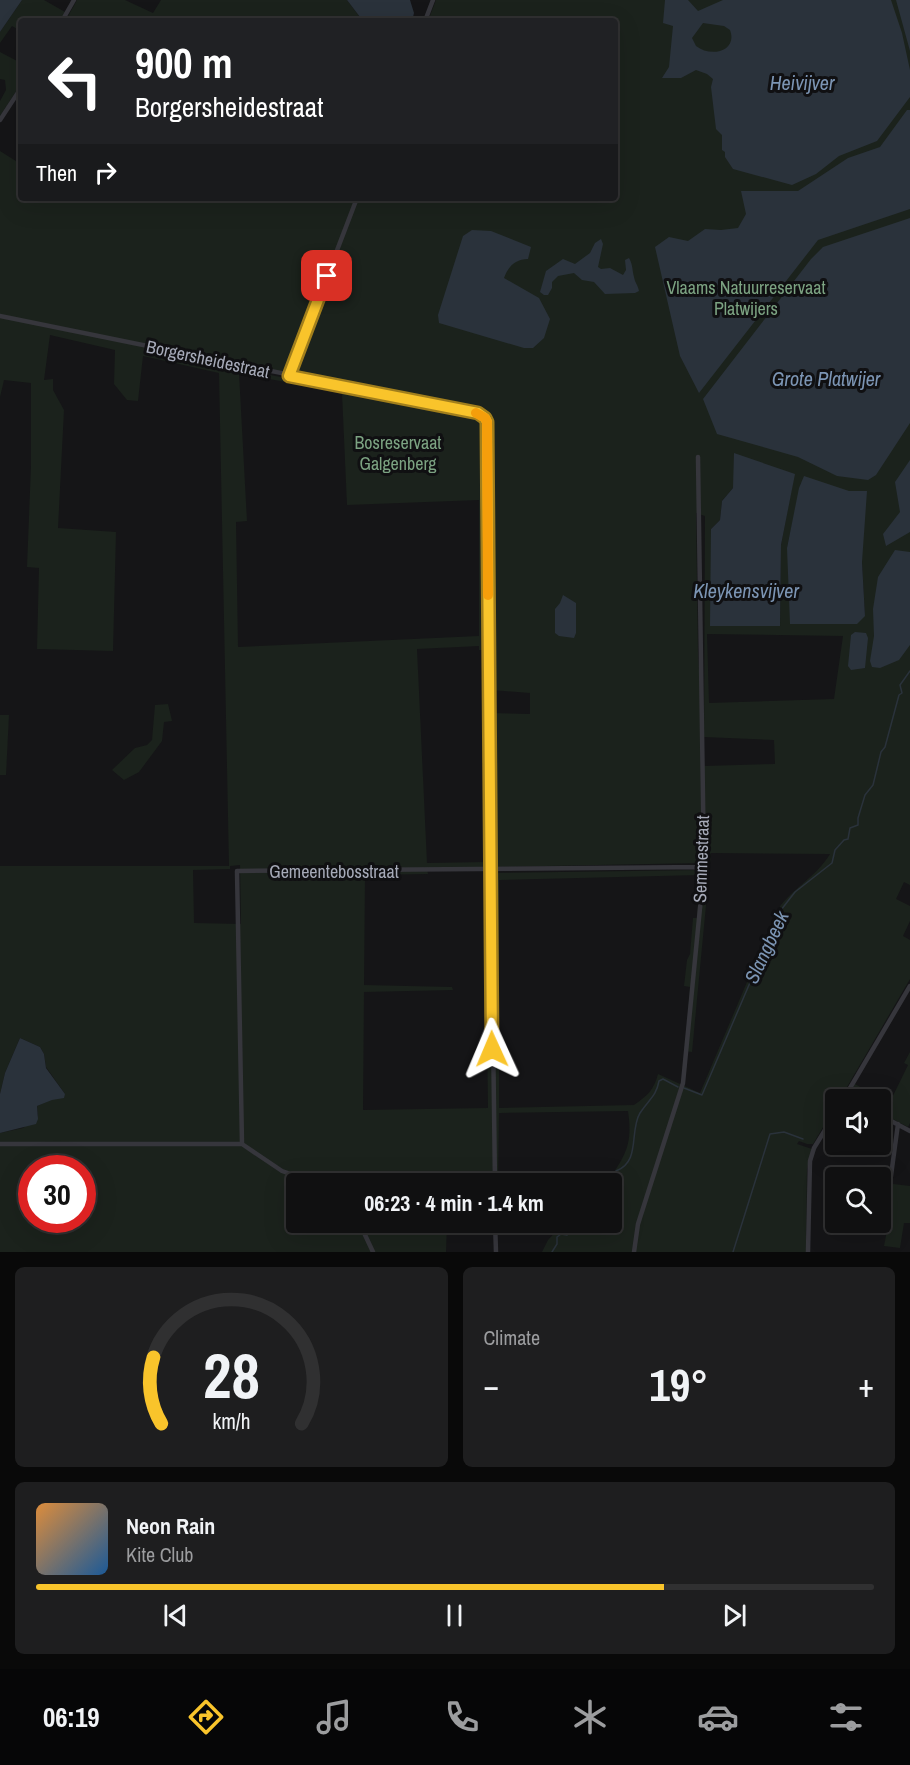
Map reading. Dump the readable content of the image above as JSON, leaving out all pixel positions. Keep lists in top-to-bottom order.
{
  "streets": {
    "street": ["Borgersheidestraat", "Semmestraat", "Gemeentebosstraat"]
  },
  "crossings": [
    ["Borgersheidestraat", "Gemeentebosstraat"],
    ["Semmestraat", "Gemeentebosstraat"]
  ],
  "water": [
    "Heivijver",
    "Grote Platwijer",
    "Kleykensvijver",
    "Slangbeek"
  ],
  "parks": ["Vlaams Natuurreservaat Platwijers", "Bosreservaat Galgenberg"],
  "page": {
    "turn": ["900 m", "Borgersheidestraat"],
    "then": "Then",
    "limit": "30",
    "trip": "06:23 · 4 min · 1.4 km",
    "tile": "Climate",
    "heat": ["−", "19°", "+"],
    "song": ["Neon Rain", "Kite Club"],
    "tabs": "06:19",
    "gauge": ["28", "km/h"]
  }
}
